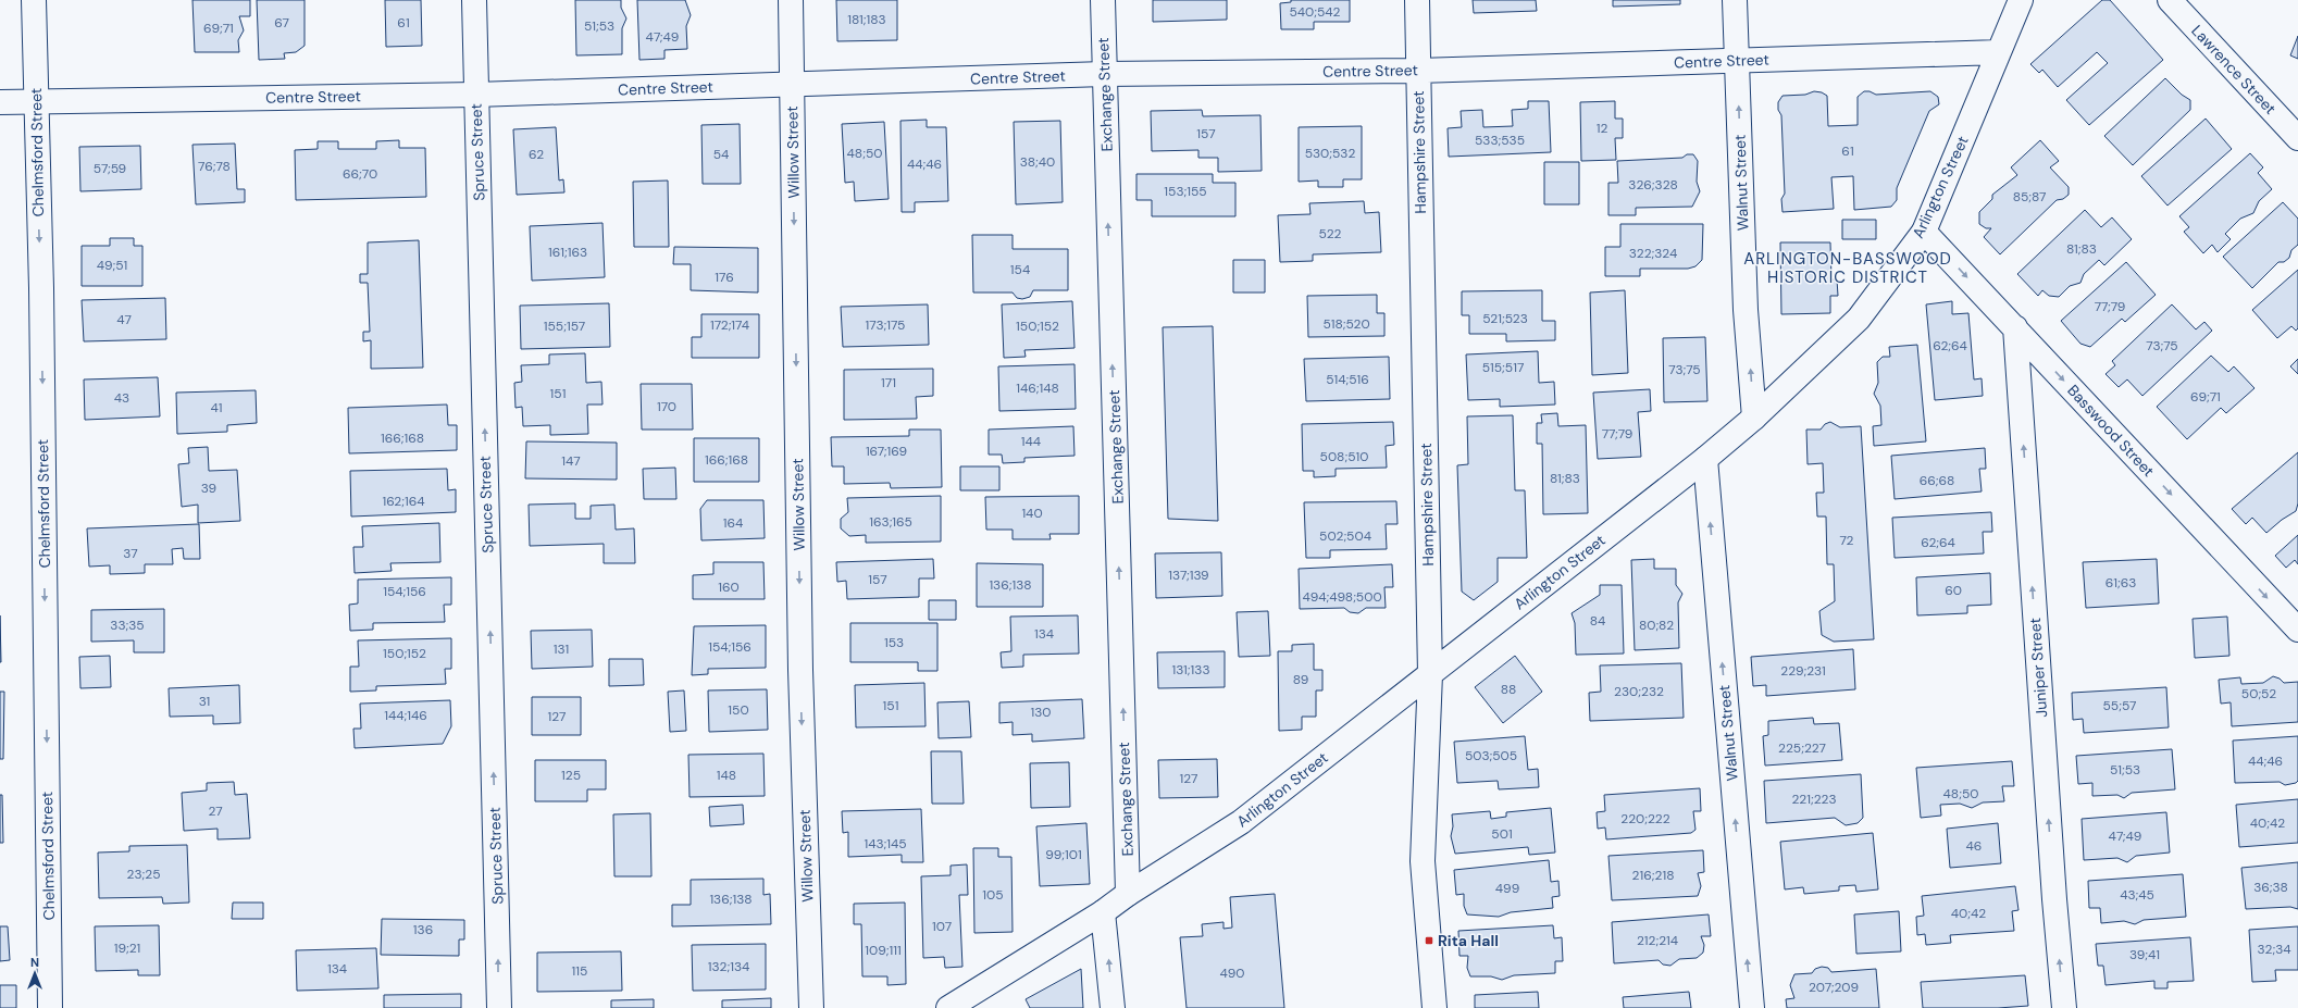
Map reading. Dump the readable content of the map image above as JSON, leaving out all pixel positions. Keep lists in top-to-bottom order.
{
  "streets": {
    "street": [
      "Centre Street",
      "Lawrence Street",
      "Exchange Street",
      "Chelmsford Street",
      "Spruce Street",
      "Willow Street",
      "Hampshire Street",
      "Walnut Street",
      "Arlington Street",
      "Basswood Street",
      "Juniper Street"
    ]
  },
  "crossings": [
    ["Centre Street", "Exchange Street"],
    ["Centre Street", "Chelmsford Street"],
    ["Centre Street", "Spruce Street"],
    ["Centre Street", "Willow Street"],
    ["Centre Street", "Hampshire Street"],
    ["Centre Street", "Walnut Street"],
    ["Centre Street", "Arlington Street"],
    ["Exchange Street", "Arlington Street"],
    ["Hampshire Street", "Arlington Street"],
    ["Walnut Street", "Arlington Street"],
    ["Arlington Street", "Basswood Street"],
    ["Basswood Street", "Juniper Street"]
  ],
  "one_way": [
    "Exchange Street",
    "Chelmsford Street",
    "Spruce Street",
    "Willow Street",
    "Walnut Street",
    "Basswood Street",
    "Juniper Street"
  ],
  "districts": ["ARLINGTON-BASSWOOD HISTORIC DISTRICT"],
  "places": {
    "transit": ["Rita Hall"]
  },
  "house_numbers": [
    "540;542",
    "181;183",
    "67",
    "61",
    "51;53",
    "69;71",
    "47;49",
    "12",
    "157",
    "533;535",
    "61",
    "48;50",
    "530;532",
    "62",
    "54",
    "38;40",
    "44;46",
    "76;78",
    "57;59",
    "66;70",
    "326;328",
    "153;155",
    "85;87",
    "522",
    "81;83",
    "161;163",
    "322;324",
    "49;51",
    "154",
    "176",
    "77;79",
    "521;523",
    "47",
    "518;520",
    "172;174",
    "173;175",
    "155;157",
    "150;152",
    "62;64",
    "73;75",
    "515;517",
    "73;75",
    "514;516",
    "171",
    "146;148",
    "151",
    "69;71",
    "43",
    "170",
    "41",
    "77;79",
    "166;168",
    "144",
    "167;169",
    "508;510",
    "166;168",
    "147",
    "81;83",
    "66;68",
    "39",
    "162;164",
    "140",
    "163;165",
    "164",
    "502;504",
    "72",
    "62;64",
    "37",
    "137;139",
    "157",
    "61;63",
    "136;138",
    "160",
    "60",
    "154;156",
    "494;498;500",
    "84",
    "33;35",
    "80;82",
    "134",
    "153",
    "154;156",
    "131",
    "150;152",
    "131;133",
    "229;231",
    "89",
    "88",
    "230;232",
    "50;52",
    "31",
    "151",
    "55;57",
    "150",
    "130",
    "144;146",
    "127",
    "225;227",
    "503;505",
    "44;46",
    "51;53",
    "125",
    "148",
    "127",
    "48;50",
    "221;223",
    "27",
    "220;222",
    "40;42",
    "501",
    "47;49",
    "143;145",
    "46",
    "99;101",
    "23;25",
    "216;218",
    "36;38",
    "499",
    "105",
    "43;45",
    "136;138",
    "40;42",
    "107",
    "136",
    "212;214",
    "19;21",
    "32;34",
    "109;111",
    "39;41",
    "132;134",
    "134",
    "115",
    "490",
    "207;209"
  ],
  "north": "top"
}
